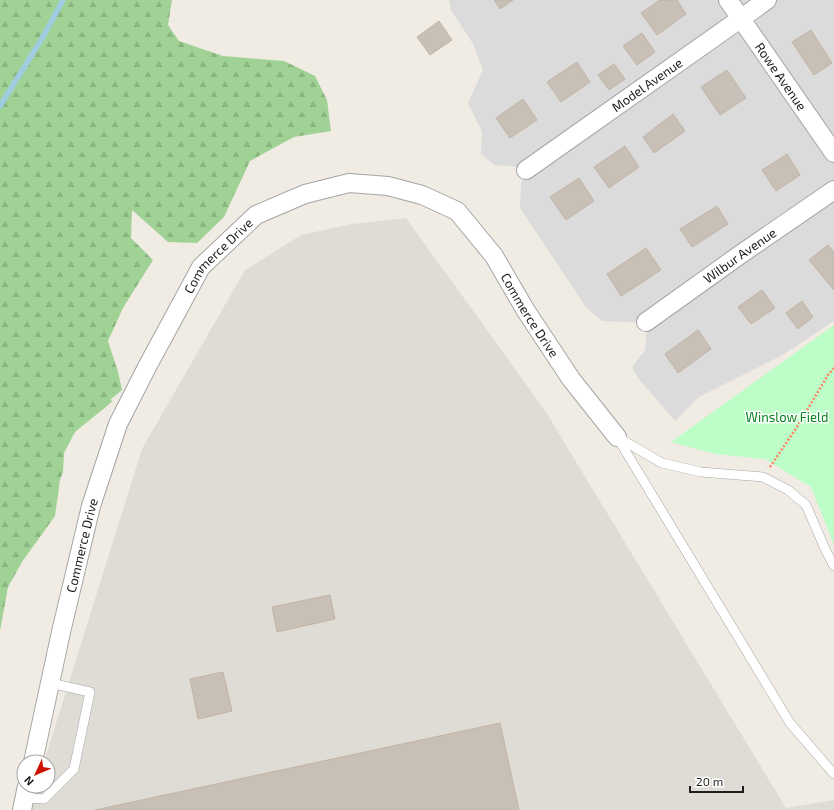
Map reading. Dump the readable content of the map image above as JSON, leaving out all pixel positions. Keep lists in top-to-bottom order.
{
  "streets": {
    "street": [
      "Rowe Avenue",
      "Model Avenue",
      "Wilbur Avenue",
      "Commerce Drive"
    ]
  },
  "crossings": [
    ["Rowe Avenue", "Model Avenue"]
  ],
  "parks": ["Winslow Field"],
  "scale_bar": "20 m",
  "north": "bottom left"
}
